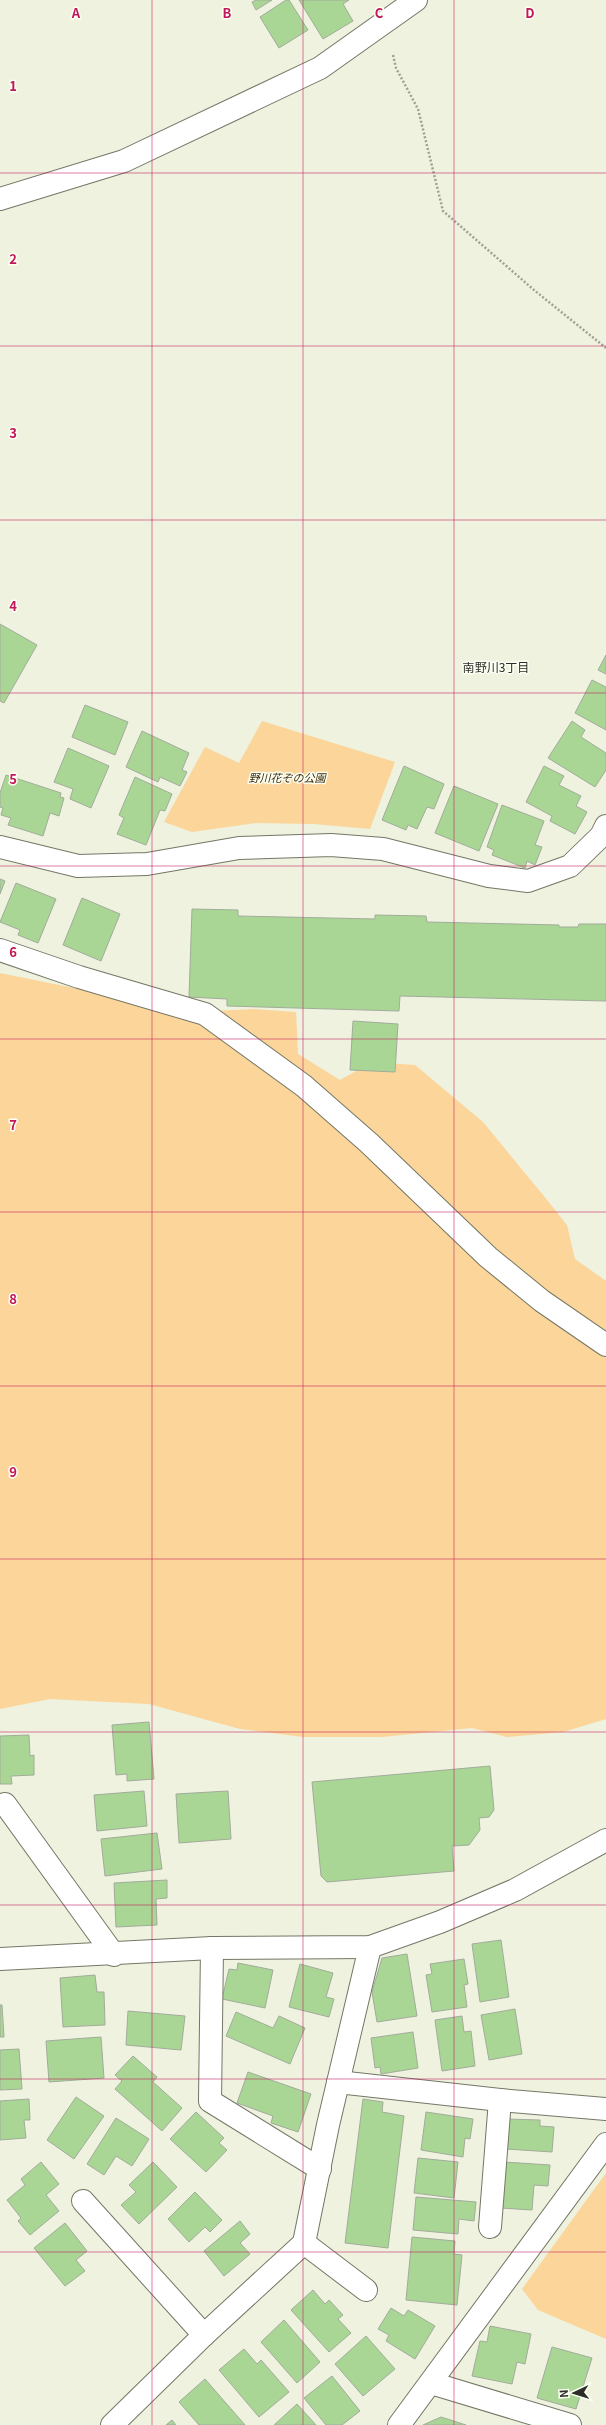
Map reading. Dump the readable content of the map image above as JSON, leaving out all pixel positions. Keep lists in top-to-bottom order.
{
  "districts": ["南野川3丁目"],
  "parks": ["野川花ぞの公園"],
  "north": "left",
  "grid": {
    "columns": [
      "A",
      "B",
      "C",
      "D"
    ],
    "rows": [
      "1",
      "2",
      "3",
      "4",
      "5",
      "6",
      "7",
      "8",
      "9"
    ]
  }
}
